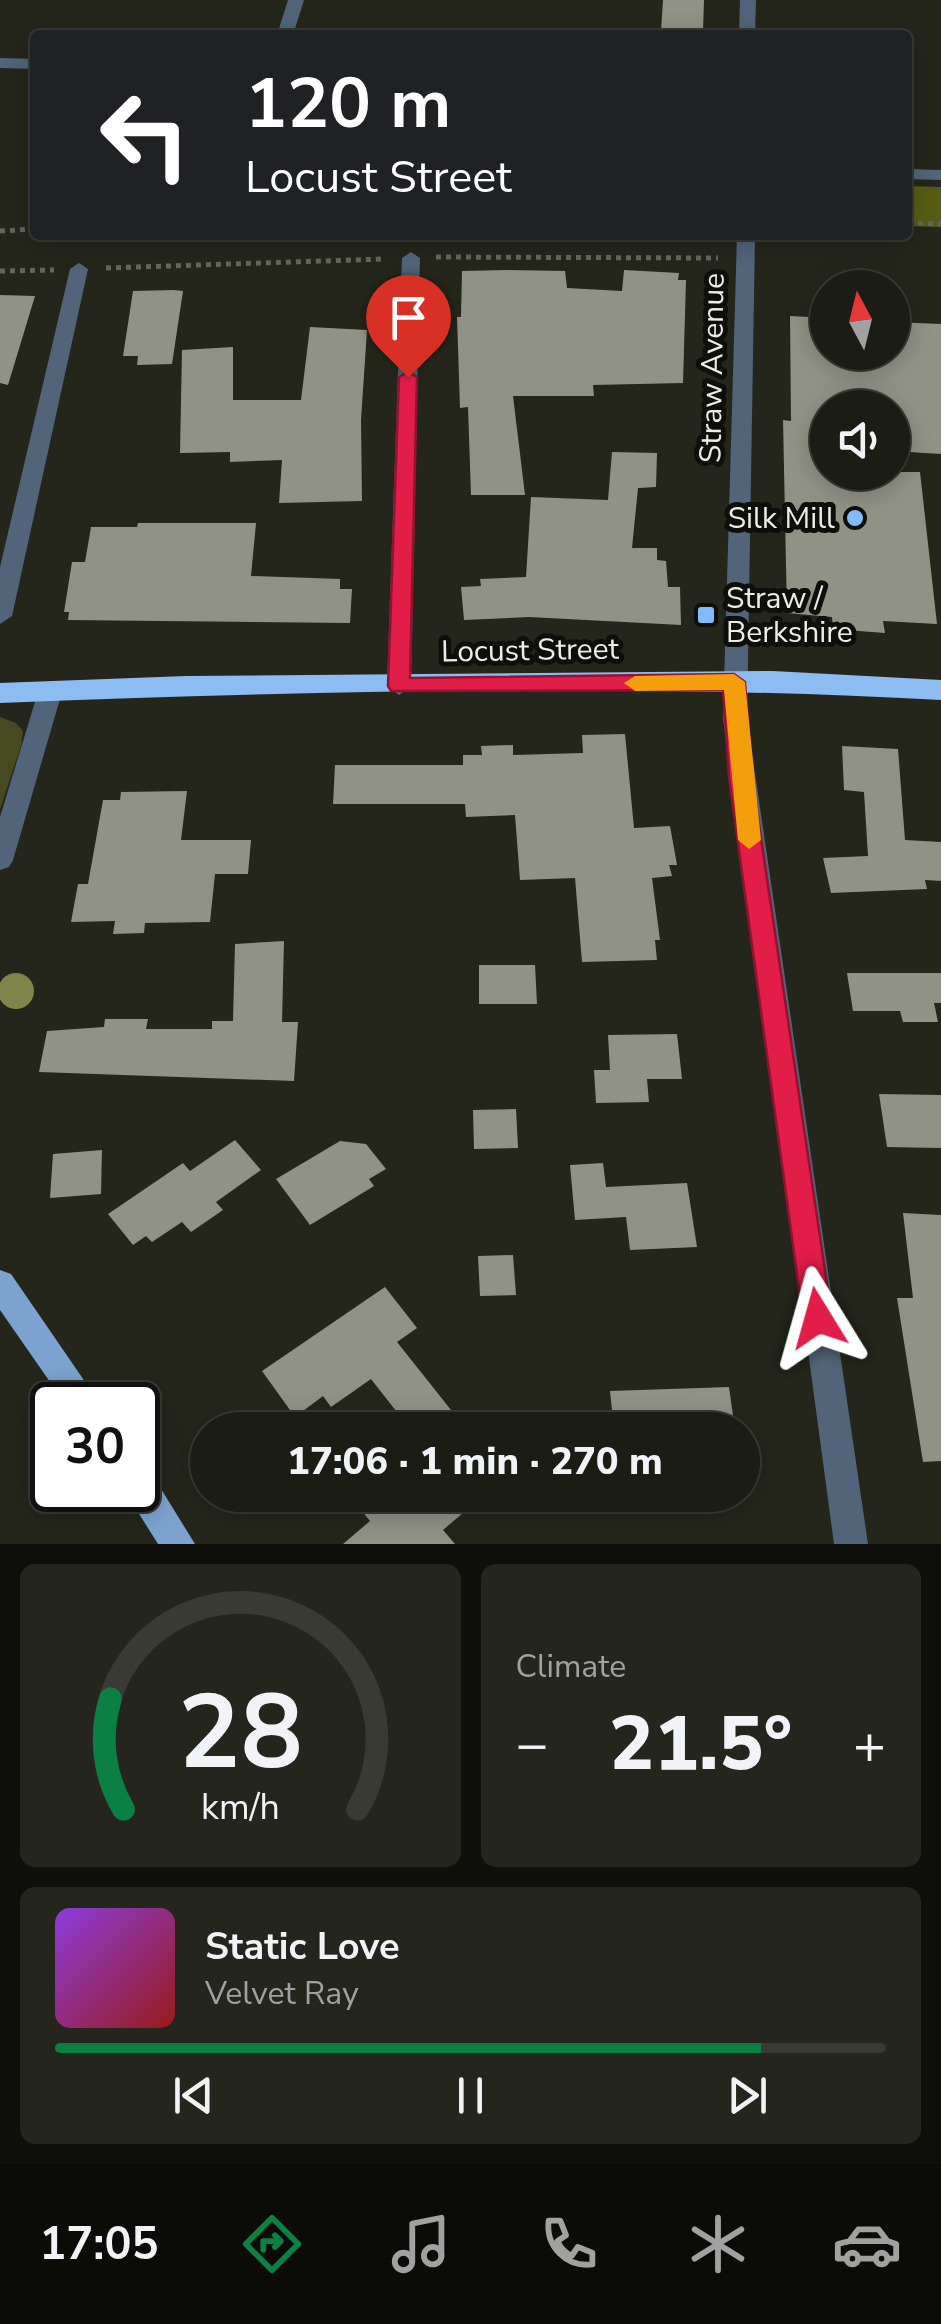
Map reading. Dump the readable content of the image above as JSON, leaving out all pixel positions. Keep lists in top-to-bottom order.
{
  "streets": {
    "highway": ["Locust Street"],
    "street": ["Straw Avenue"]
  },
  "crossings": [
    ["Straw Avenue", "Locust Street"]
  ],
  "places": {
    "other": ["Silk Mill"],
    "transit": ["Straw / Berkshire"]
  },
  "north": "top",
  "page": {
    "turn": ["120 m", "Locust Street"],
    "limit": "30",
    "trip": "17:06 · 1 min · 270 m",
    "tile": "Climate",
    "heat": ["−", "21.5°", "+"],
    "song": ["Static Love", "Velvet Ray"],
    "tabs": "17:05",
    "gauge": ["28", "km/h"]
  }
}
